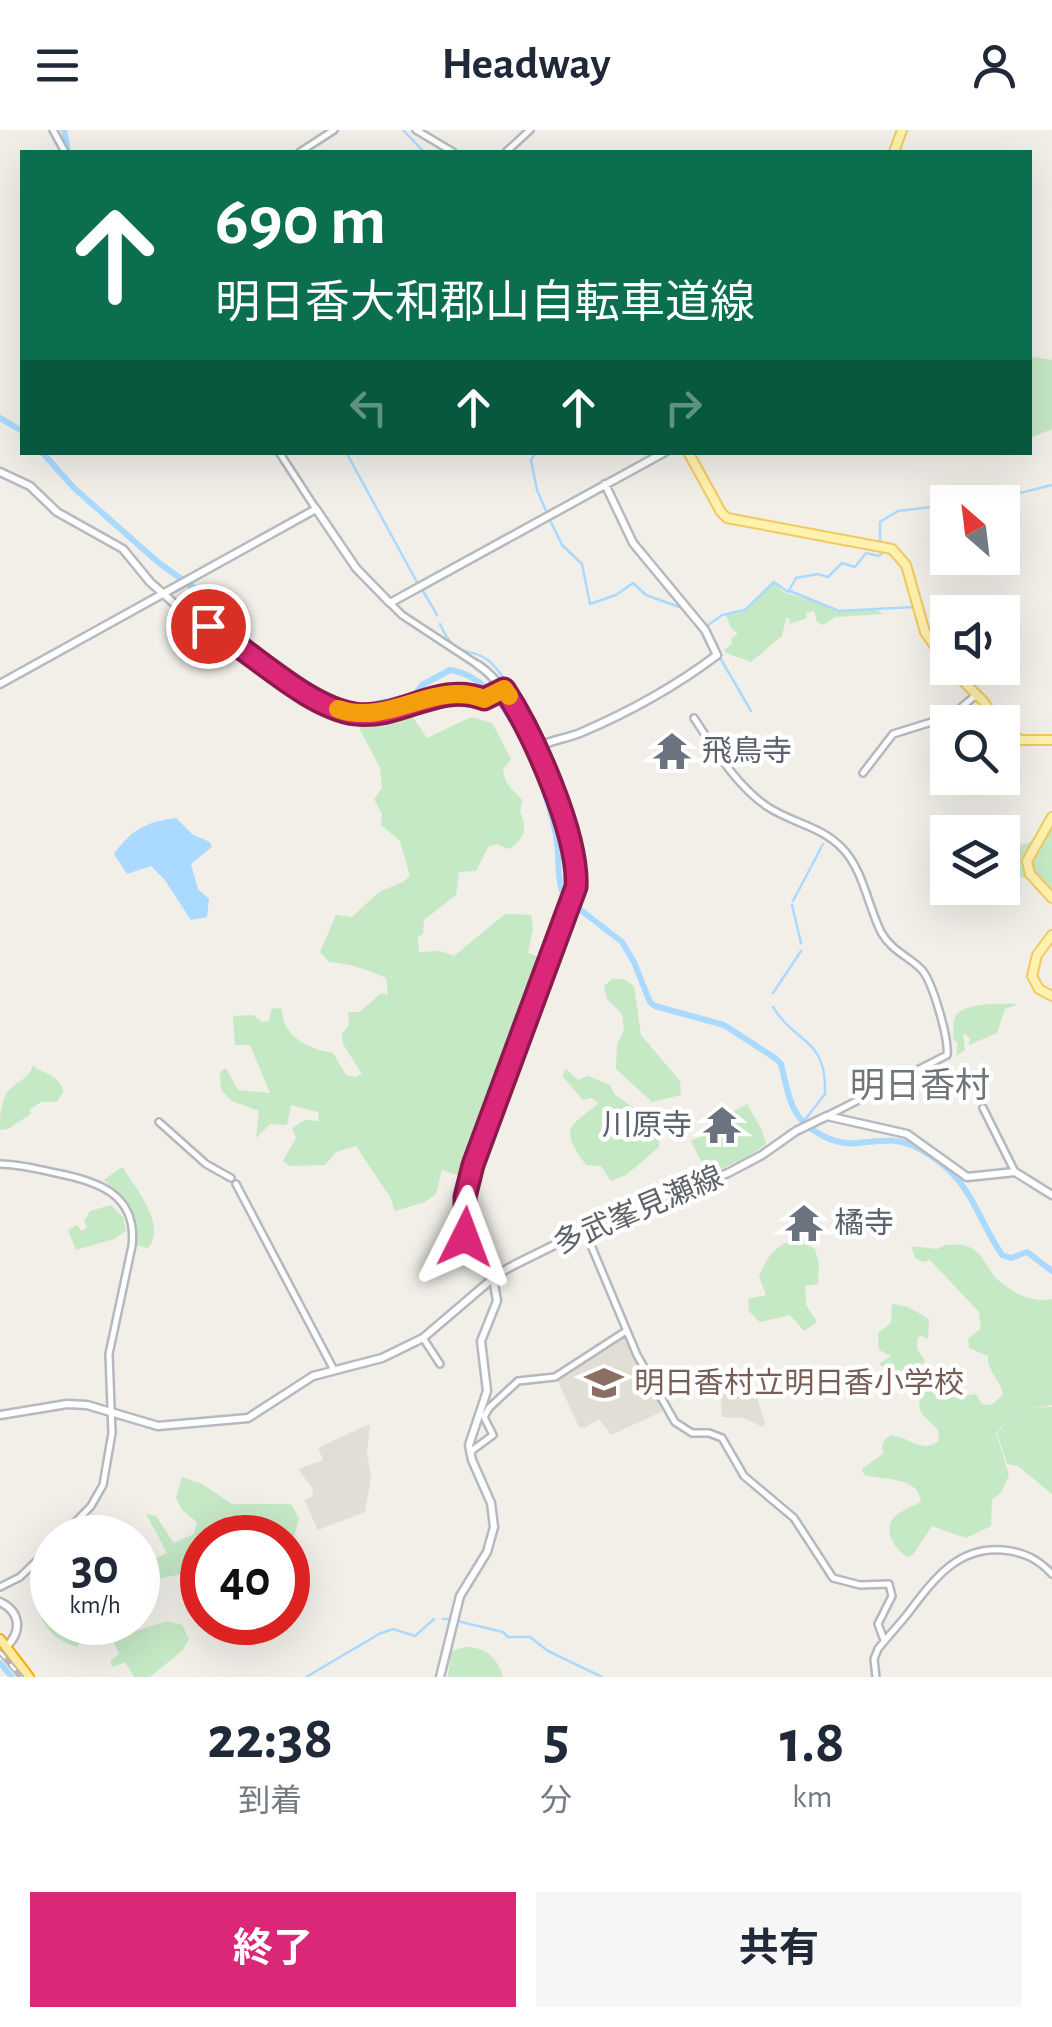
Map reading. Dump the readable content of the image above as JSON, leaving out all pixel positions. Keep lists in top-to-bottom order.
{
  "streets": {
    "main road": ["多武峯見瀬線"]
  },
  "districts": ["明日香村"],
  "places": {
    "temple": ["飛鳥寺", "川原寺", "橘寺"],
    "school or university": ["明日香村立明日香小学校"]
  },
  "north": "top left",
  "page": {
    "header": "Headway",
    "turn": ["690 m", "明日香大和郡山自転車道線"],
    "speed": "30 km/h",
    "limit": "40",
    "eta": [
      "22:38",
      "到着",
      "5",
      "分",
      "1.8",
      "km"
    ],
    "buttons": ["終了", "共有"]
  }
}
